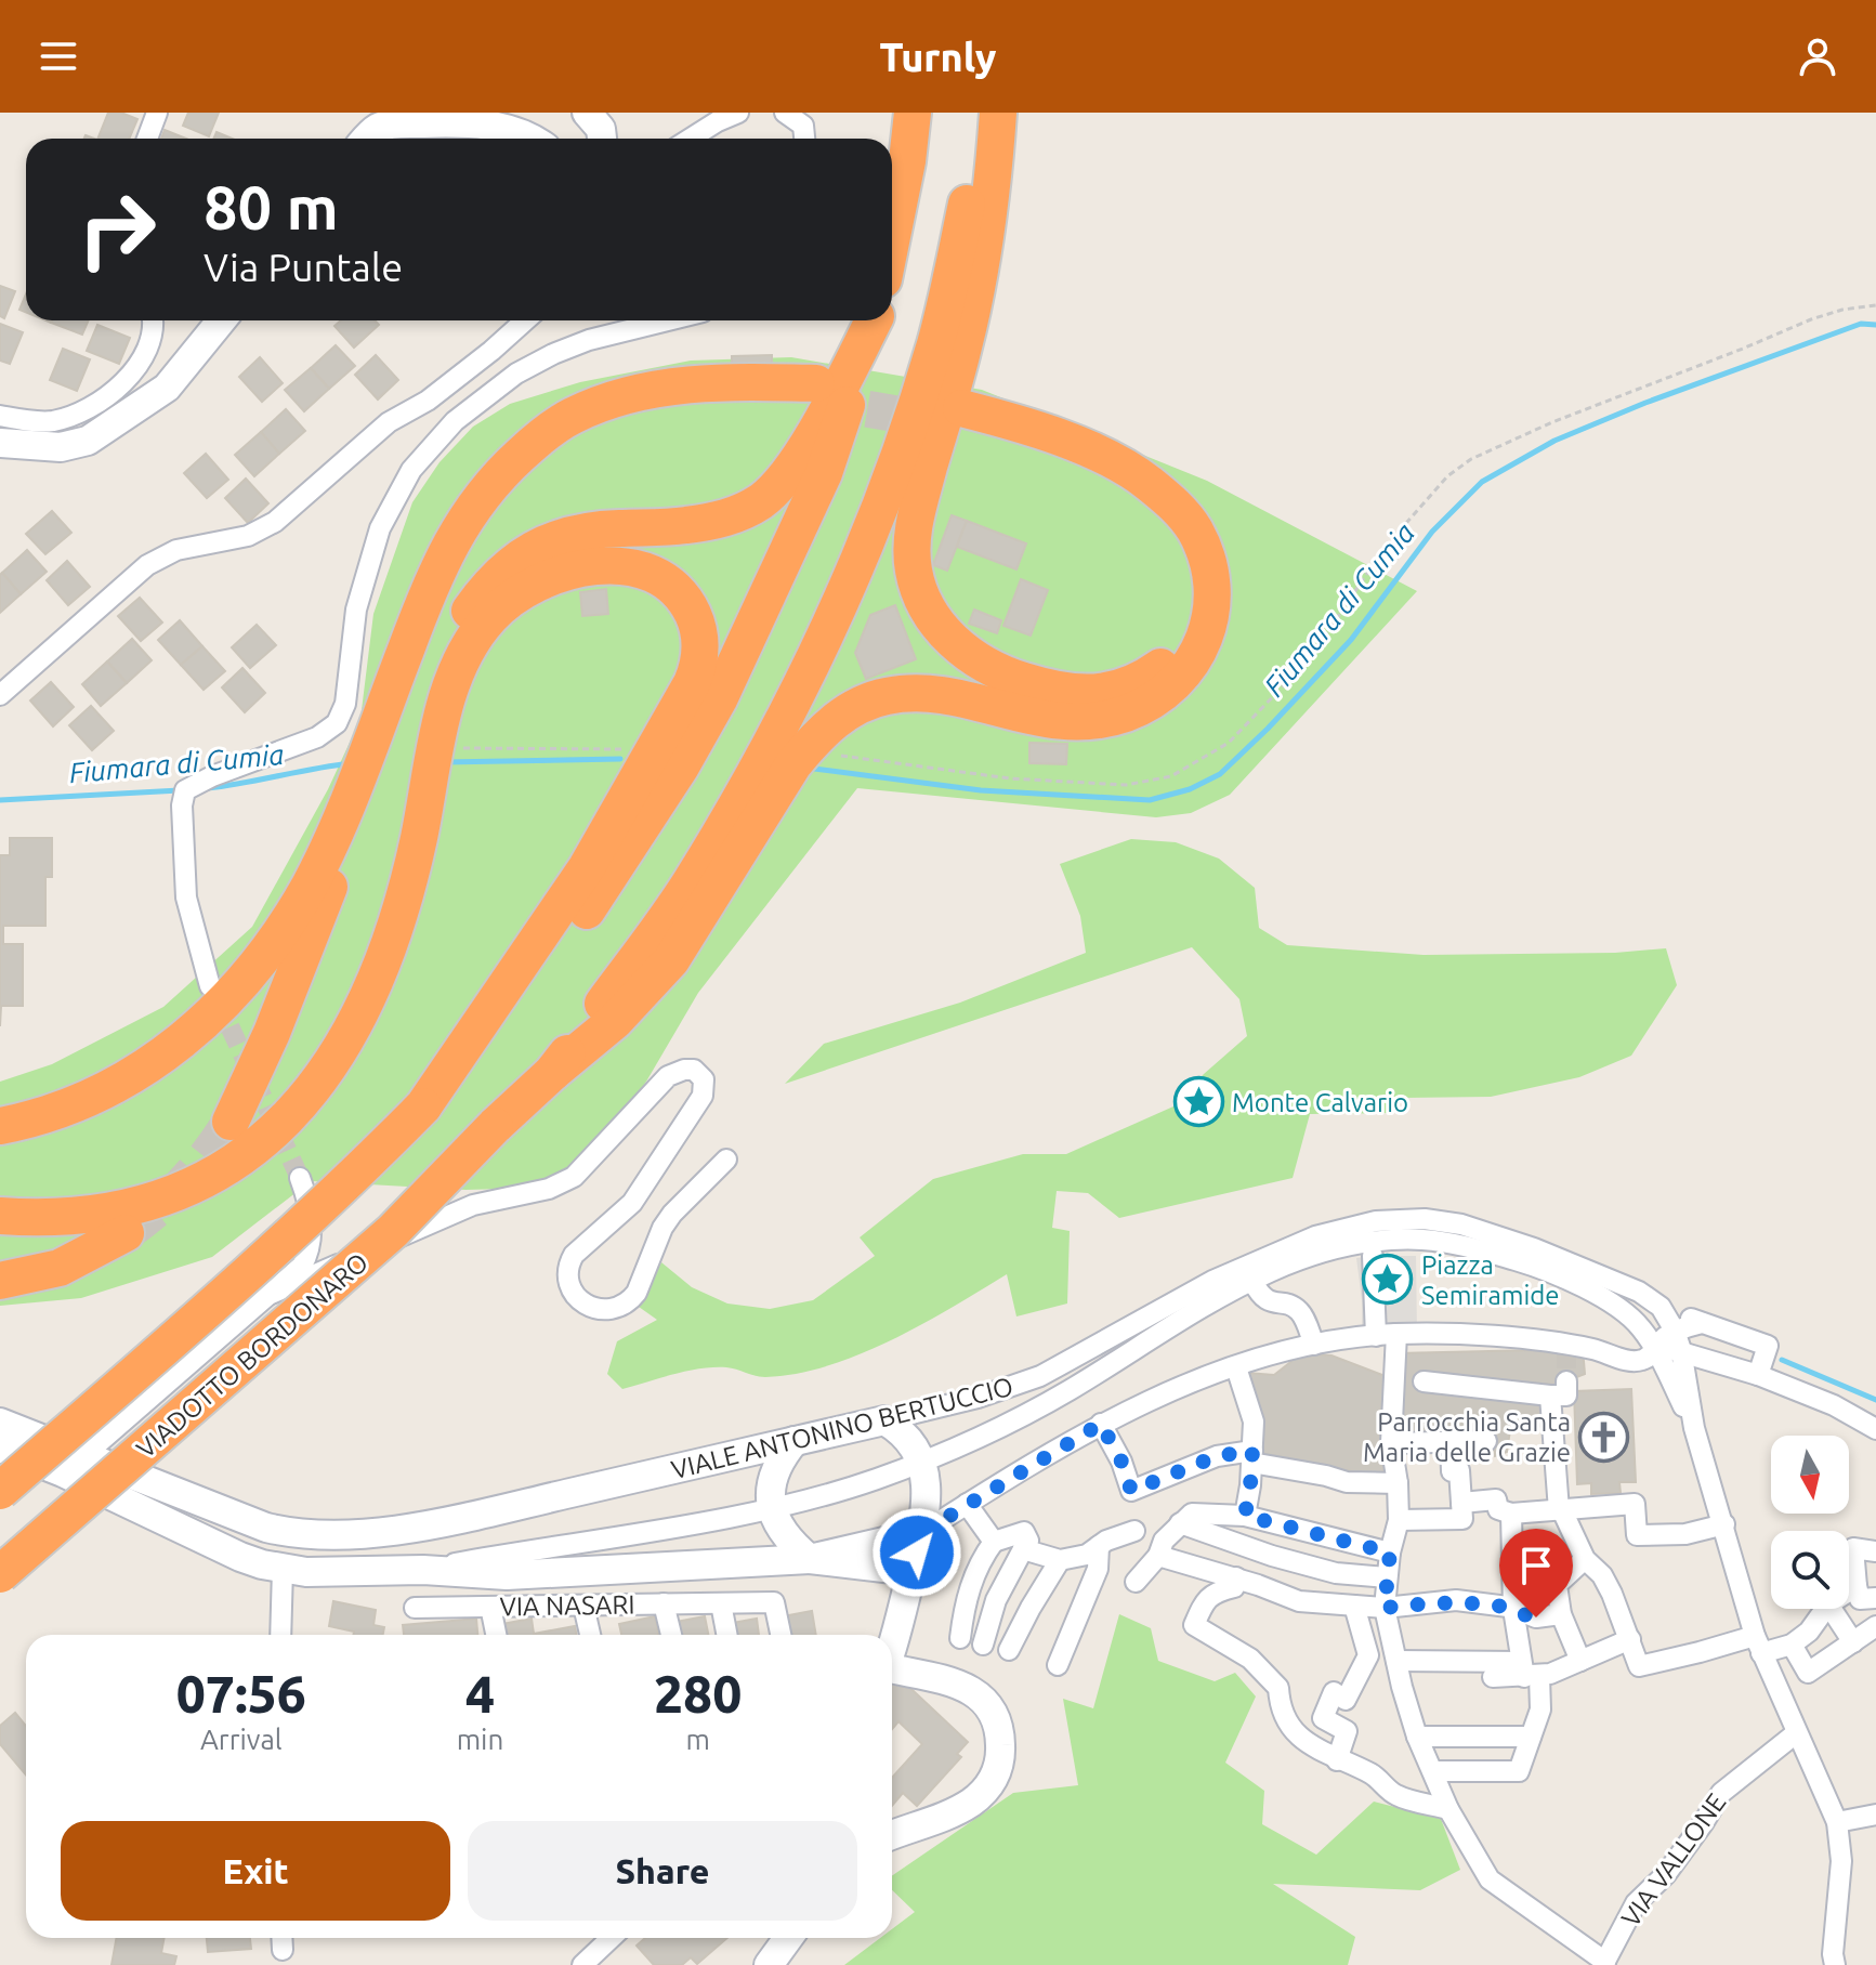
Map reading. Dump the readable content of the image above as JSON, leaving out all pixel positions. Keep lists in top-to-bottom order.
{
  "streets": {
    "highway": ["VIADOTTO BORDONARO"],
    "street": ["VIALE ANTONINO BERTUCCIO", "VIA NASARI", "VIA VALLONE"]
  },
  "water": ["Fiumara di Cumia"],
  "places": {
    "place": ["Monte Calvario", "Piazza Semiramide"],
    "church": ["Parrocchia Santa Maria delle Grazie"]
  },
  "north": "bottom",
  "page": {
    "header": "Turnly",
    "turn": ["80 m", "Via Puntale"],
    "eta": [
      "07:56",
      "Arrival",
      "4",
      "min",
      "280",
      "m"
    ],
    "buttons": ["Exit", "Share"]
  }
}
